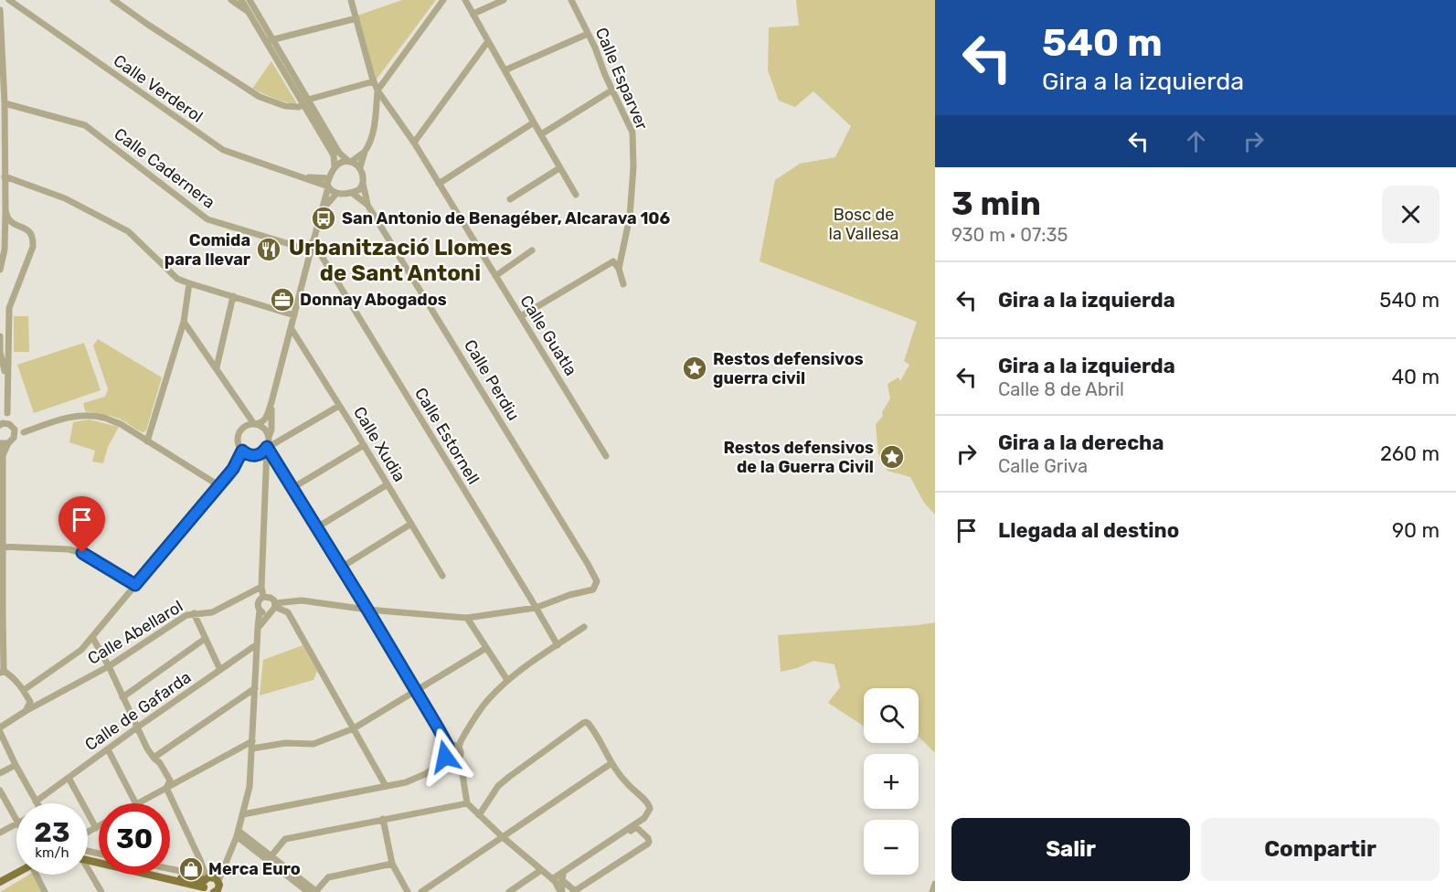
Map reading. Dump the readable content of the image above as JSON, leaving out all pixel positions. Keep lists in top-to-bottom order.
{
  "streets": {
    "street": [
      "Calle Esparver",
      "Calle Verderol",
      "Calle Cadernera",
      "Calle Guatla",
      "Calle Perdiu",
      "Calle Estornell",
      "Calle Xudia",
      "Calle Abellarol",
      "Calle de Gafarda"
    ]
  },
  "crossings": [
    ["Calle Verderol", "Calle Perdiu"],
    ["Calle Perdiu", "Calle Estornell"]
  ],
  "districts": ["Urbanització Llomes de Sant Antoni"],
  "parks": ["Bosc de la Vallesa"],
  "places": {
    "bus stop": ["San Antonio de Benagéber, Alcarava 106"],
    "restaurant": ["Comida para llevar"],
    "office": ["Donnay Abogados"],
    "place": ["Restos defensivos guerra civil", "Restos defensivos de la Guerra Civil"],
    "shop": ["Merca Euro"]
  },
  "page": {
    "turn": ["540 m", "Gira a la izquierda"],
    "heading": ["3 min", "930 m · 07:35"],
    "list": [
      {
        "name": "Gira a la izquierda",
        "value": "540 m"
      },
      {
        "name": "Gira a la izquierda",
        "note": "Calle 8 de Abril",
        "value": "40 m"
      },
      {
        "name": "Gira a la derecha",
        "note": "Calle Griva",
        "value": "260 m"
      },
      {
        "name": "Llegada al destino",
        "value": "90 m"
      }
    ],
    "map_buttons": ["+", "−"],
    "speed": "23 km/h",
    "limit": "30",
    "buttons": ["Salir", "Compartir"]
  }
}
